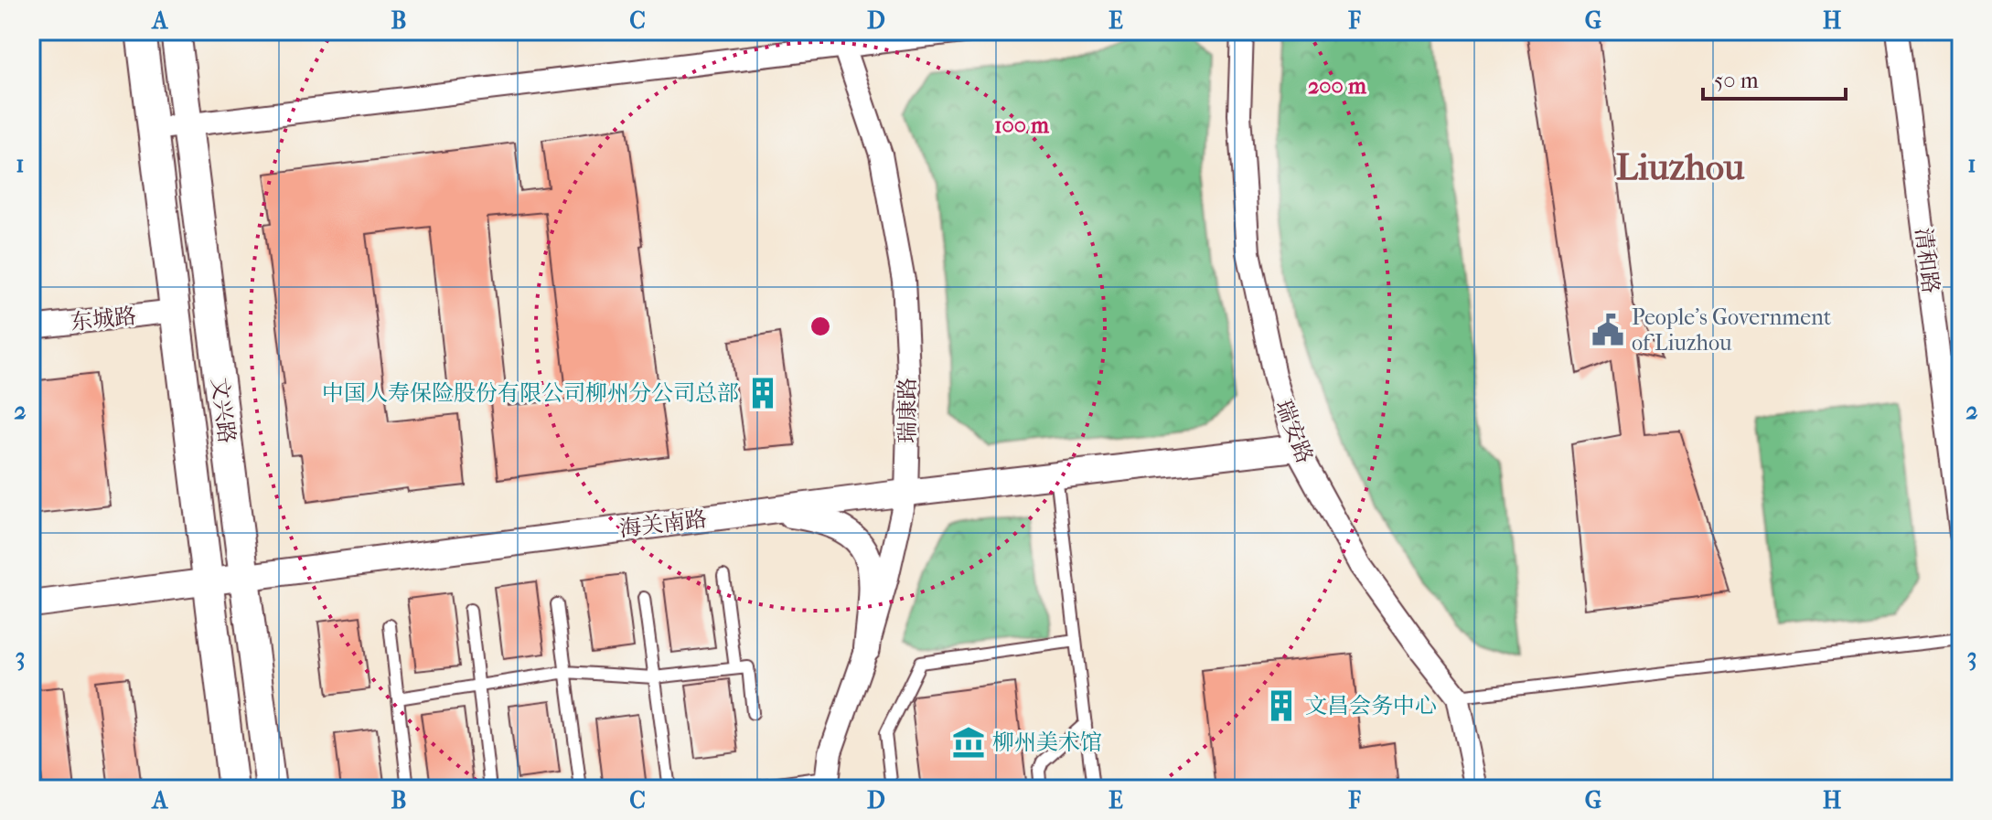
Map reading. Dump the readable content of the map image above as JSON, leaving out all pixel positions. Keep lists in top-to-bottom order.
{
  "streets": {
    "main road": ["文兴路"],
    "street": [
      "清和路",
      "东城路",
      "瑞康路",
      "瑞安路",
      "海关南路"
    ]
  },
  "crossings": [
    ["东城路", "文兴路"],
    ["文兴路", "海关南路"],
    ["瑞康路", "海关南路"],
    ["瑞安路", "海关南路"]
  ],
  "districts": ["Liuzhou"],
  "places": {
    "public building": ["People's Government of Liuzhou"],
    "building": ["中国人寿保险股份有限公司柳州分公司总部", "文昌会务中心"],
    "museum": ["柳州美术馆"]
  },
  "scale_bar": "50 m",
  "grid": {
    "columns": [
      "A",
      "B",
      "C",
      "D",
      "E",
      "F",
      "G",
      "H"
    ],
    "rows": ["1", "2", "3"]
  },
  "rings": ["200 m", "100 m"]
}
